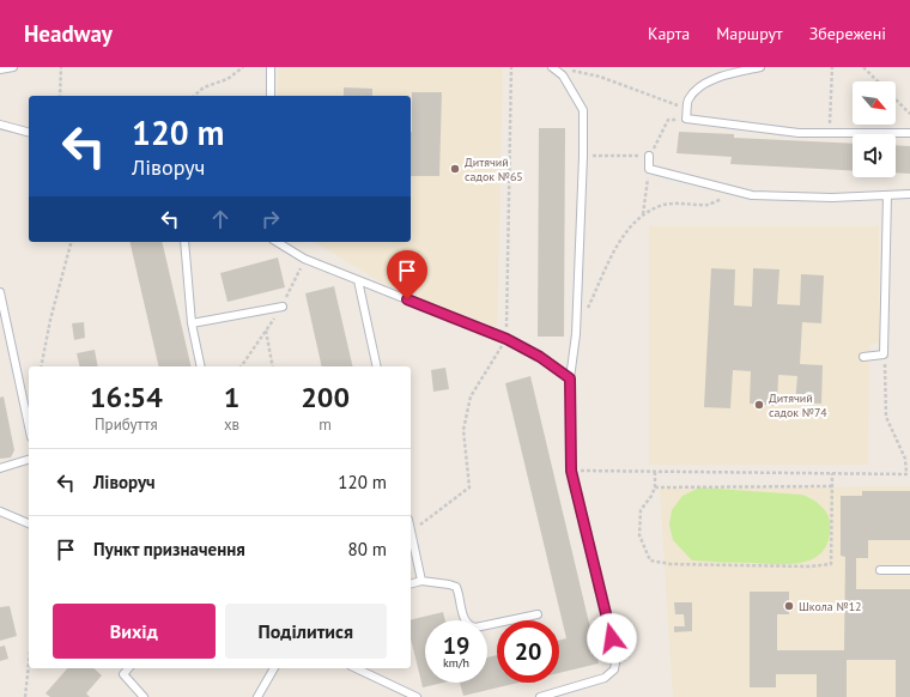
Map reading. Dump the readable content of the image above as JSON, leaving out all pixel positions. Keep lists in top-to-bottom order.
{
  "places": ["Дитячий садок №65", "Дитячий садок №74", "Школа №12"],
  "north": "bottom right",
  "page": {
    "header": "Headway",
    "nav": ["Карта", "Маршрут", "Збережені"],
    "turn": ["120 m", "Ліворуч"],
    "eta": [
      "16:54",
      "Прибуття",
      "1",
      "хв",
      "200",
      "m"
    ],
    "list": [
      {
        "name": "Ліворуч",
        "value": "120 m"
      },
      {
        "name": "Пункт призначення",
        "value": "80 m"
      }
    ],
    "buttons": ["Вихід", "Поділитися"],
    "speed": "19 km/h",
    "limit": "20"
  }
}
